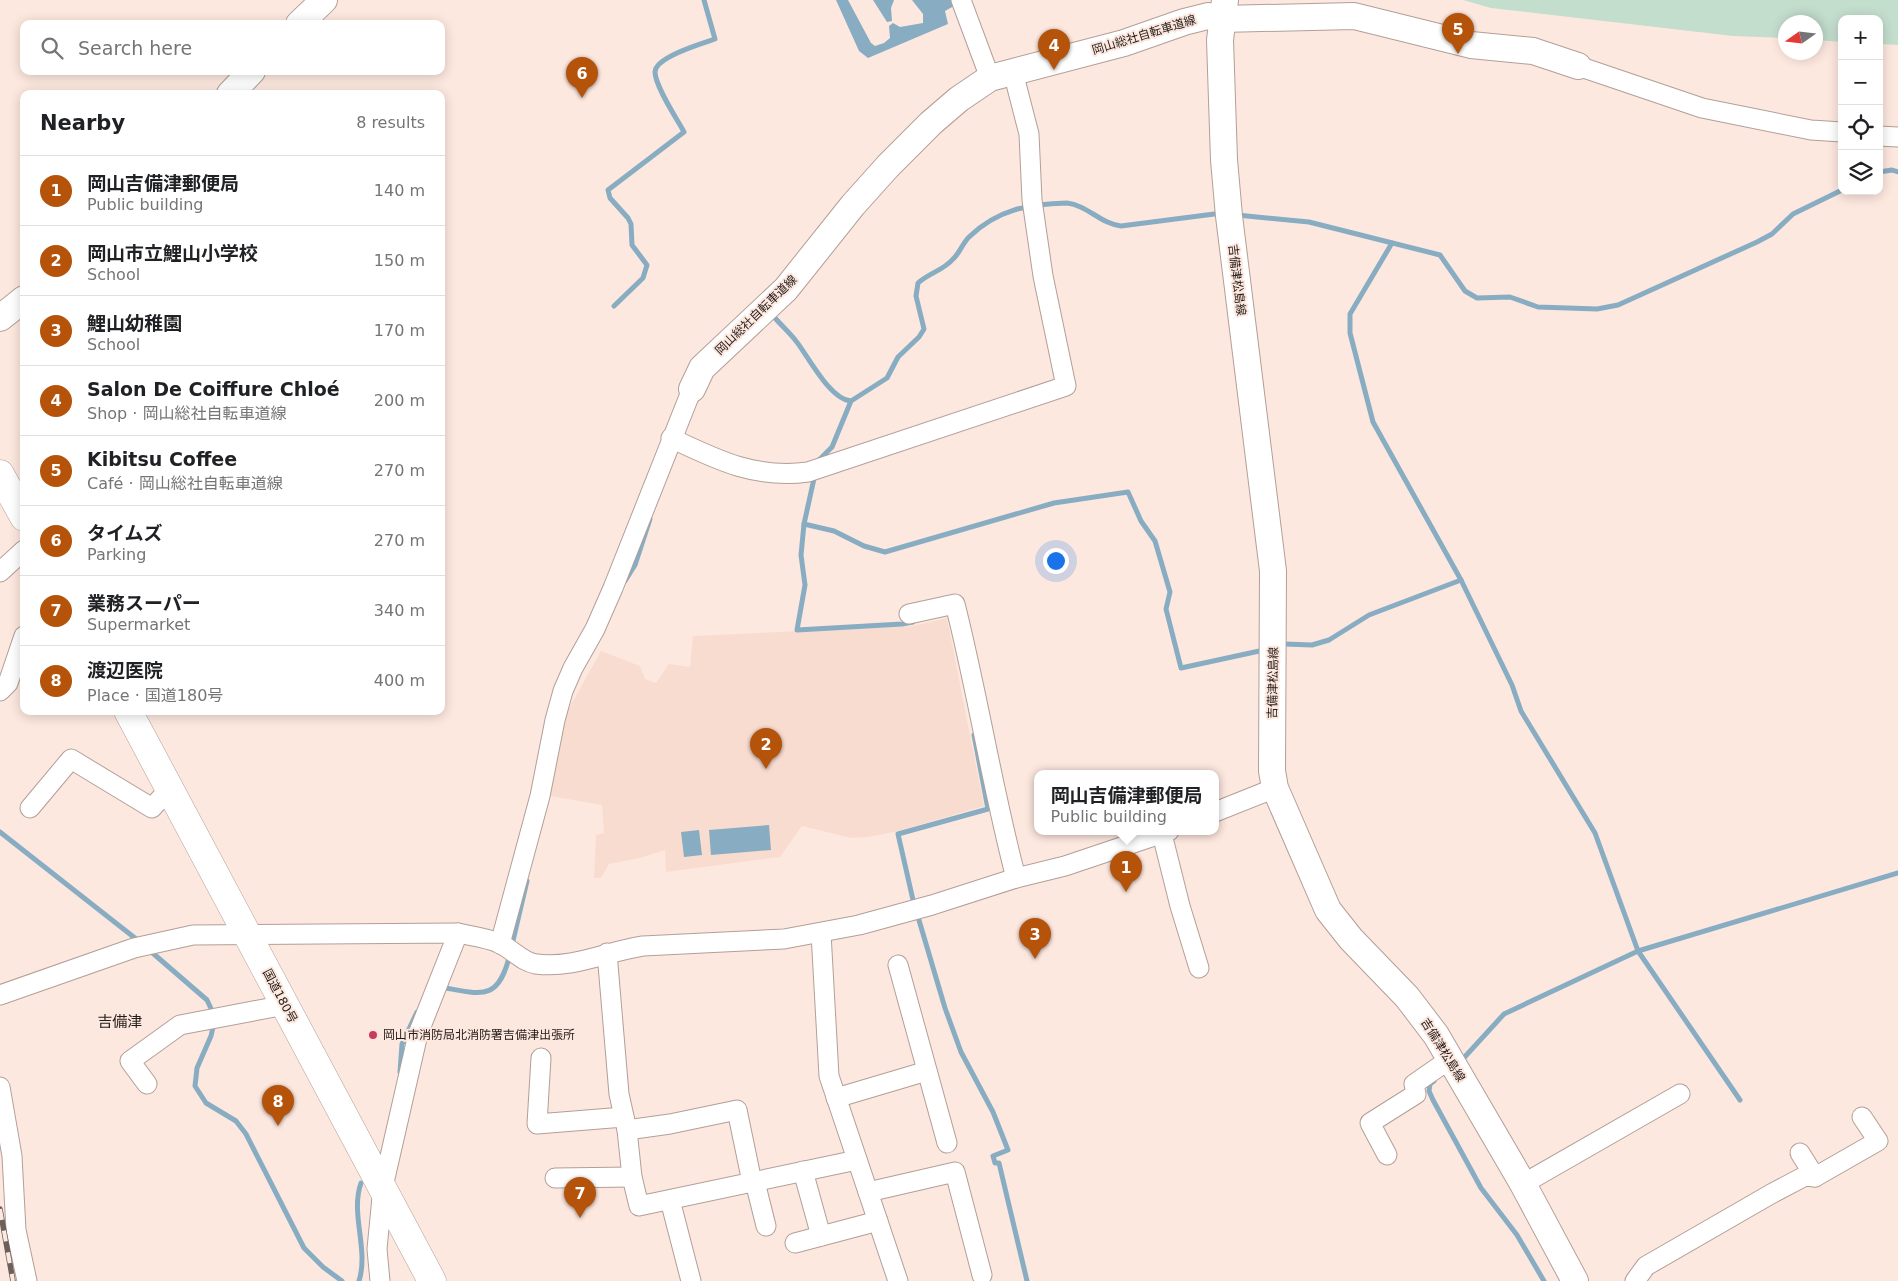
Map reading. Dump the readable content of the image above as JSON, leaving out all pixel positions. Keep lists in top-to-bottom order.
{
  "streets": {
    "highway": ["国道180号"],
    "main road": ["岡山総社自転車道線", "吉備津松島線"]
  },
  "crossings": [
    ["岡山総社自転車道線", "吉備津松島線"]
  ],
  "districts": ["吉備津"],
  "places": ["岡山市消防局北消防署吉備津出張所"],
  "north": "left",
  "page": {
    "pins": [
      "5",
      "4",
      "6",
      "2",
      "1",
      "3",
      "8",
      "7"
    ],
    "map_buttons": ["+", "−"],
    "search": "Search here",
    "heading": ["Nearby", "8 results"],
    "list": [
      {
        "mark": "1",
        "name": "岡山吉備津郵便局",
        "note": "Public building",
        "value": "140 m"
      },
      {
        "mark": "2",
        "name": "岡山市立鯉山小学校",
        "note": "School",
        "value": "150 m"
      },
      {
        "mark": "3",
        "name": "鯉山幼稚園",
        "note": "School",
        "value": "170 m"
      },
      {
        "mark": "4",
        "name": "Salon De Coiffure Chloé",
        "note": "Shop · 岡山総社自転車道線",
        "value": "200 m"
      },
      {
        "mark": "5",
        "name": "Kibitsu Coffee",
        "note": "Café · 岡山総社自転車道線",
        "value": "270 m"
      },
      {
        "mark": "6",
        "name": "タイムズ",
        "note": "Parking",
        "value": "270 m"
      },
      {
        "mark": "7",
        "name": "業務スーパー",
        "note": "Supermarket",
        "value": "340 m"
      },
      {
        "mark": "8",
        "name": "渡辺医院",
        "note": "Place · 国道180号",
        "value": "400 m"
      }
    ],
    "popup": ["岡山吉備津郵便局", "Public building"]
  }
}
